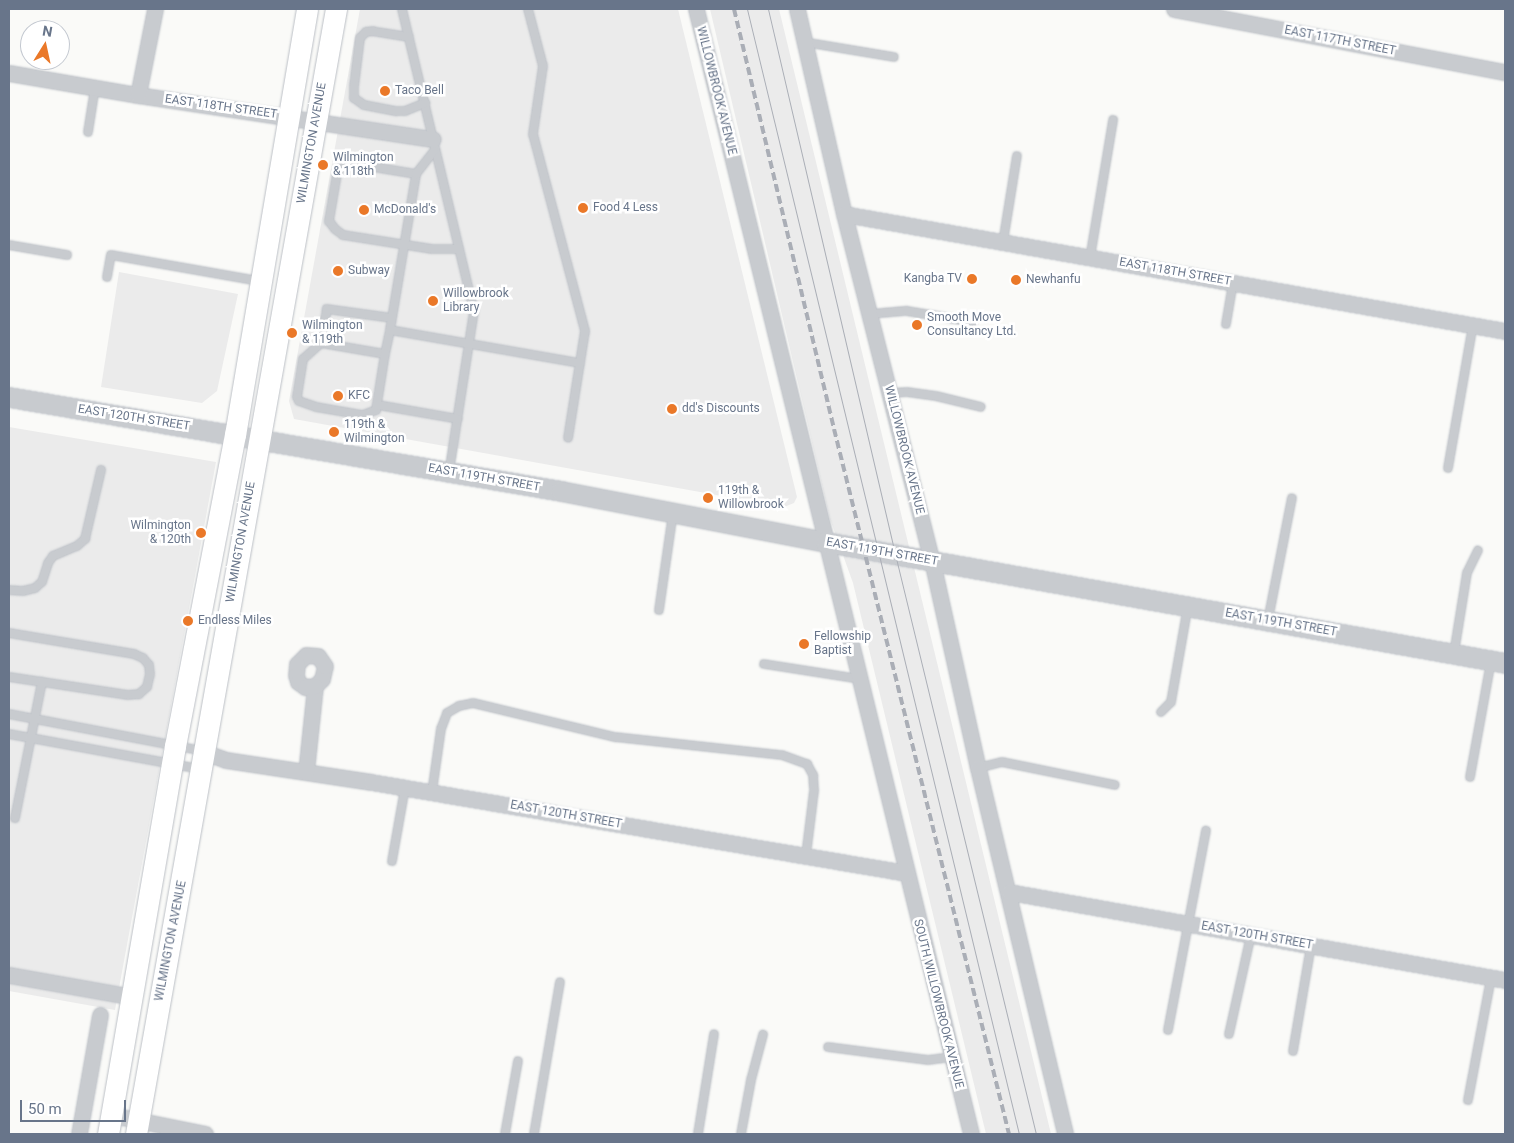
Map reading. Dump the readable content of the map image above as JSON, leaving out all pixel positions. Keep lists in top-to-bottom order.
{
  "streets": {
    "main road": ["WILMINGTON AVENUE"],
    "street": [
      "EAST 117TH STREET",
      "WILLOWBROOK AVENUE",
      "EAST 118TH STREET",
      "EAST 120TH STREET",
      "EAST 119TH STREET",
      "SOUTH WILLOWBROOK AVENUE"
    ]
  },
  "crossings": [
    ["WILLOWBROOK AVENUE", "EAST 118TH STREET"],
    ["WILLOWBROOK AVENUE", "EAST 120TH STREET"],
    ["WILLOWBROOK AVENUE", "EAST 119TH STREET"],
    ["WILLOWBROOK AVENUE", "SOUTH WILLOWBROOK AVENUE"],
    ["EAST 118TH STREET", "WILMINGTON AVENUE"],
    ["WILMINGTON AVENUE", "EAST 120TH STREET"],
    ["WILMINGTON AVENUE", "EAST 119TH STREET"],
    ["EAST 120TH STREET", "EAST 119TH STREET"],
    ["EAST 120TH STREET", "SOUTH WILLOWBROOK AVENUE"]
  ],
  "places": [
    "Taco Bell",
    "Wilmington & 118th",
    "Food 4 Less",
    "McDonald's",
    "Subway",
    "Kangba TV",
    "Newhanfu",
    "Willowbrook Library",
    "Smooth Move Consultancy Ltd.",
    "Wilmington & 119th",
    "KFC",
    "dd's Discounts",
    "119th & Wilmington",
    "119th & Willowbrook",
    "Wilmington & 120th",
    "Endless Miles",
    "Fellowship Baptist"
  ],
  "scale_bar": "50 m",
  "north": "top"
}
